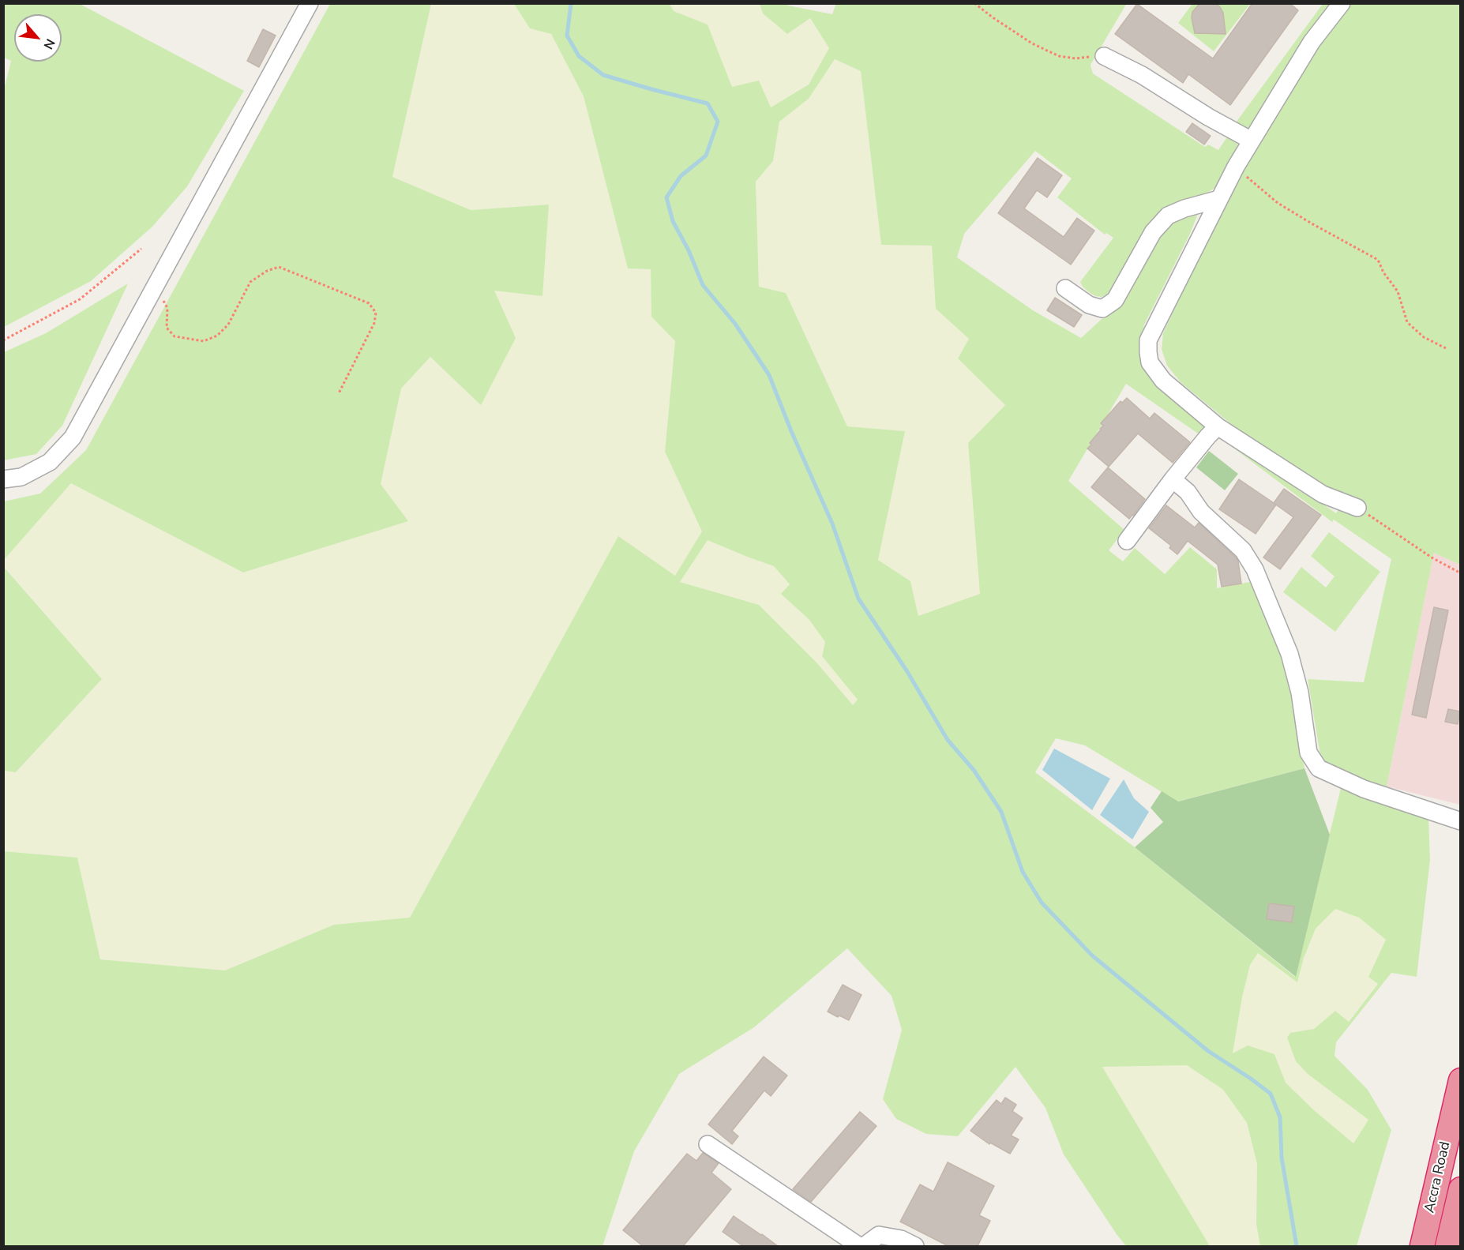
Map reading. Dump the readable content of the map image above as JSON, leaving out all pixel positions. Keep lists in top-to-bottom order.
{
  "streets": {
    "highway": ["Accra Road"]
  },
  "north": "bottom right"
}
